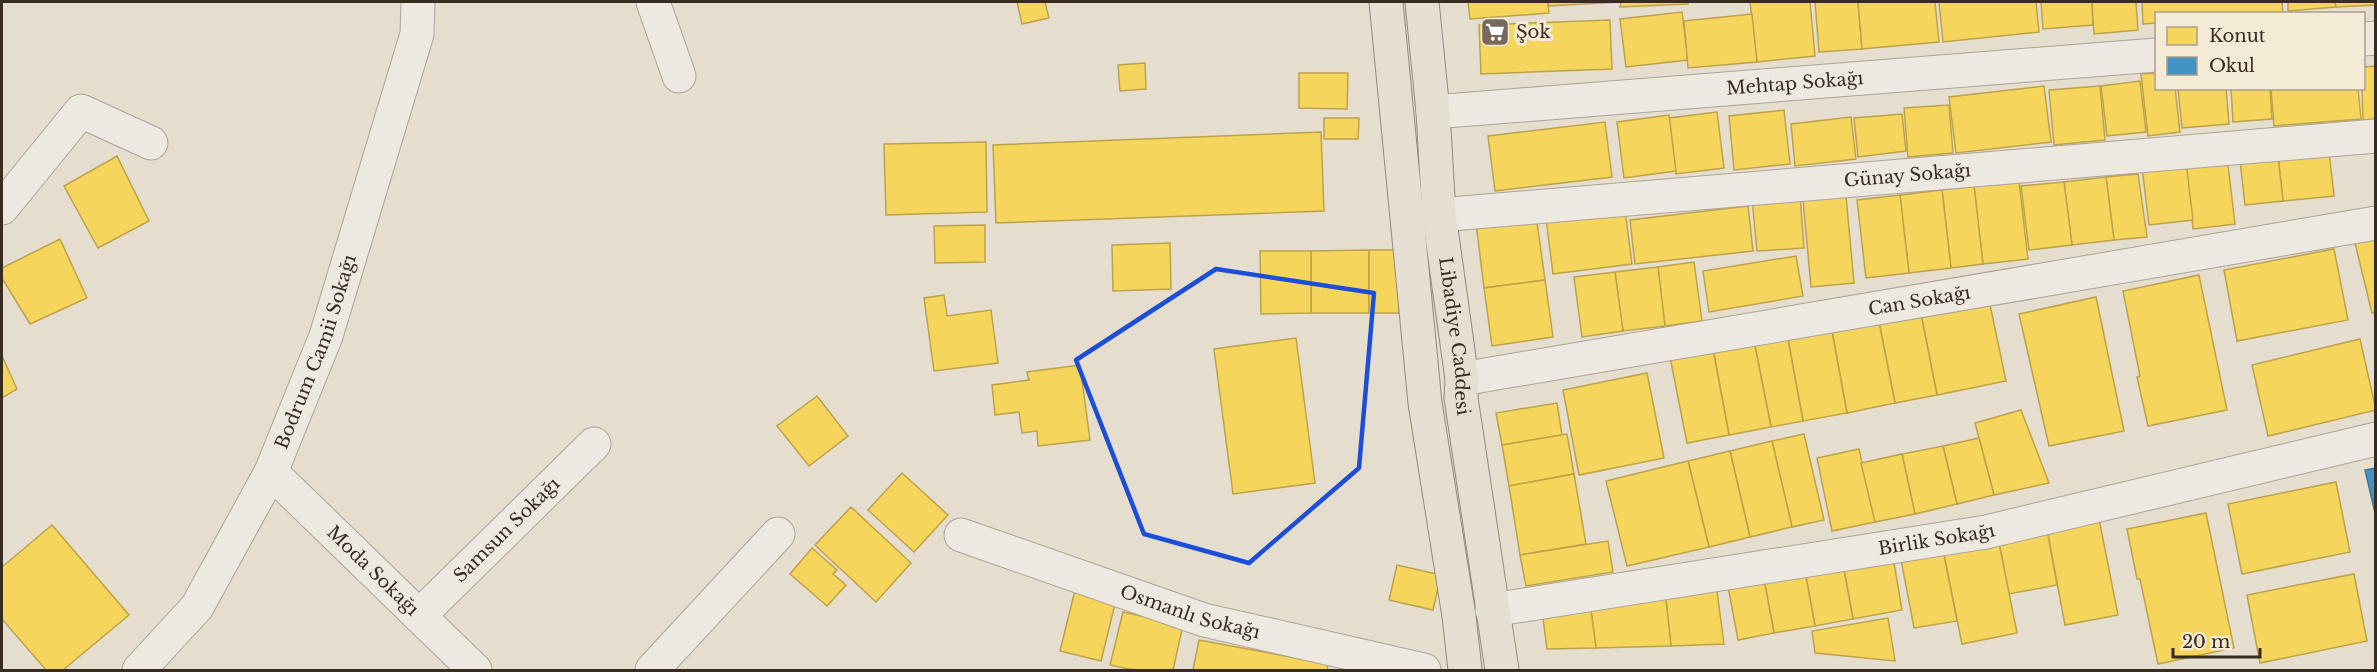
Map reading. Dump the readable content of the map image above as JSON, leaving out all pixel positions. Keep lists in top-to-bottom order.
{
  "streets": {
    "main road": ["Libadiye Caddesi"],
    "street": [
      "Mehtap Sokağı",
      "Günay Sokağı",
      "Can Sokağı",
      "Bodrum Camii Sokağı",
      "Samsun Sokağı",
      "Birlik Sokağı",
      "Moda Sokağı",
      "Osmanlı Sokağı"
    ]
  },
  "crossings": [
    ["Mehtap Sokağı", "Libadiye Caddesi"],
    ["Günay Sokağı", "Libadiye Caddesi"],
    ["Can Sokağı", "Libadiye Caddesi"],
    ["Libadiye Caddesi", "Birlik Sokağı"],
    ["Bodrum Camii Sokağı", "Moda Sokağı"],
    ["Samsun Sokağı", "Moda Sokağı"]
  ],
  "places": {
    "supermarket": ["Şok"]
  },
  "legend": ["Konut", "Okul"],
  "scale_bar": "20 m"
}
